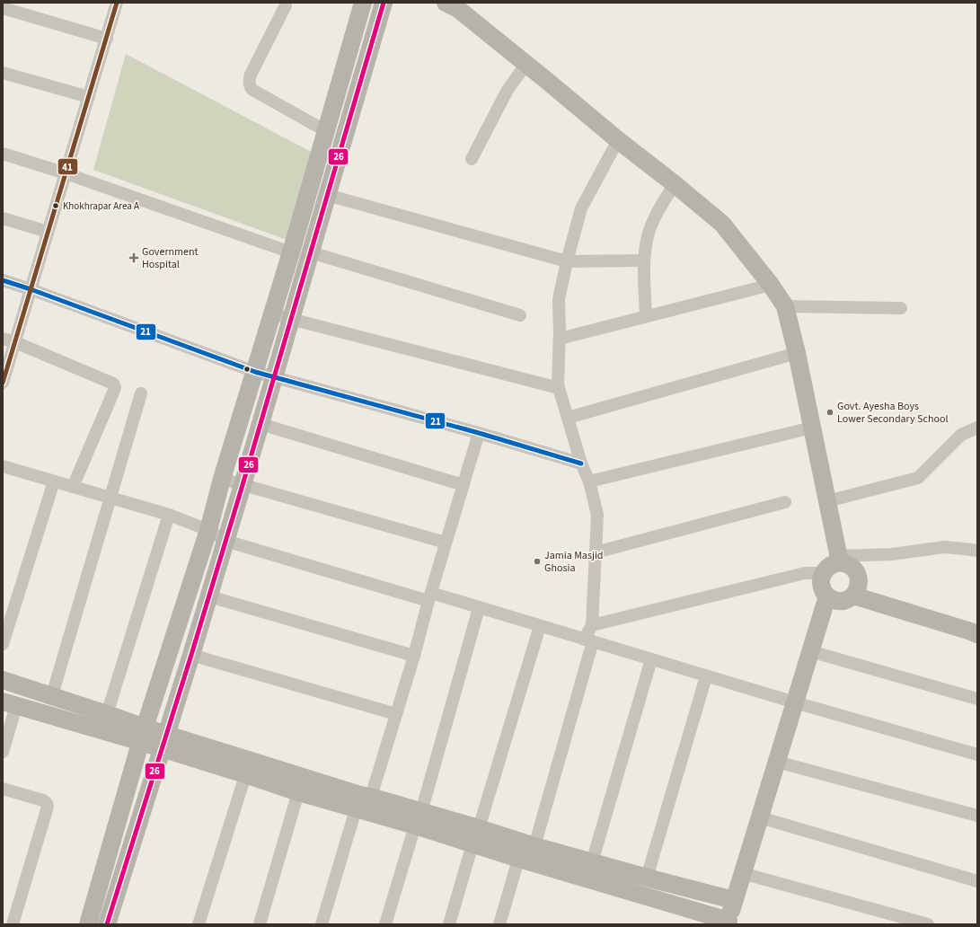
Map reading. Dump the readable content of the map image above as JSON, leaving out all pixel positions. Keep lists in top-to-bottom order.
{
  "places": {
    "other": ["Khokhrapar Area A", "Govt. Ayesha Boys Lower Secondary School", "Jamia Masjid Ghosia"],
    "health": ["Government Hospital"]
  },
  "lines": ["transit line 41", "transit line 26", "transit line 21"]
}
